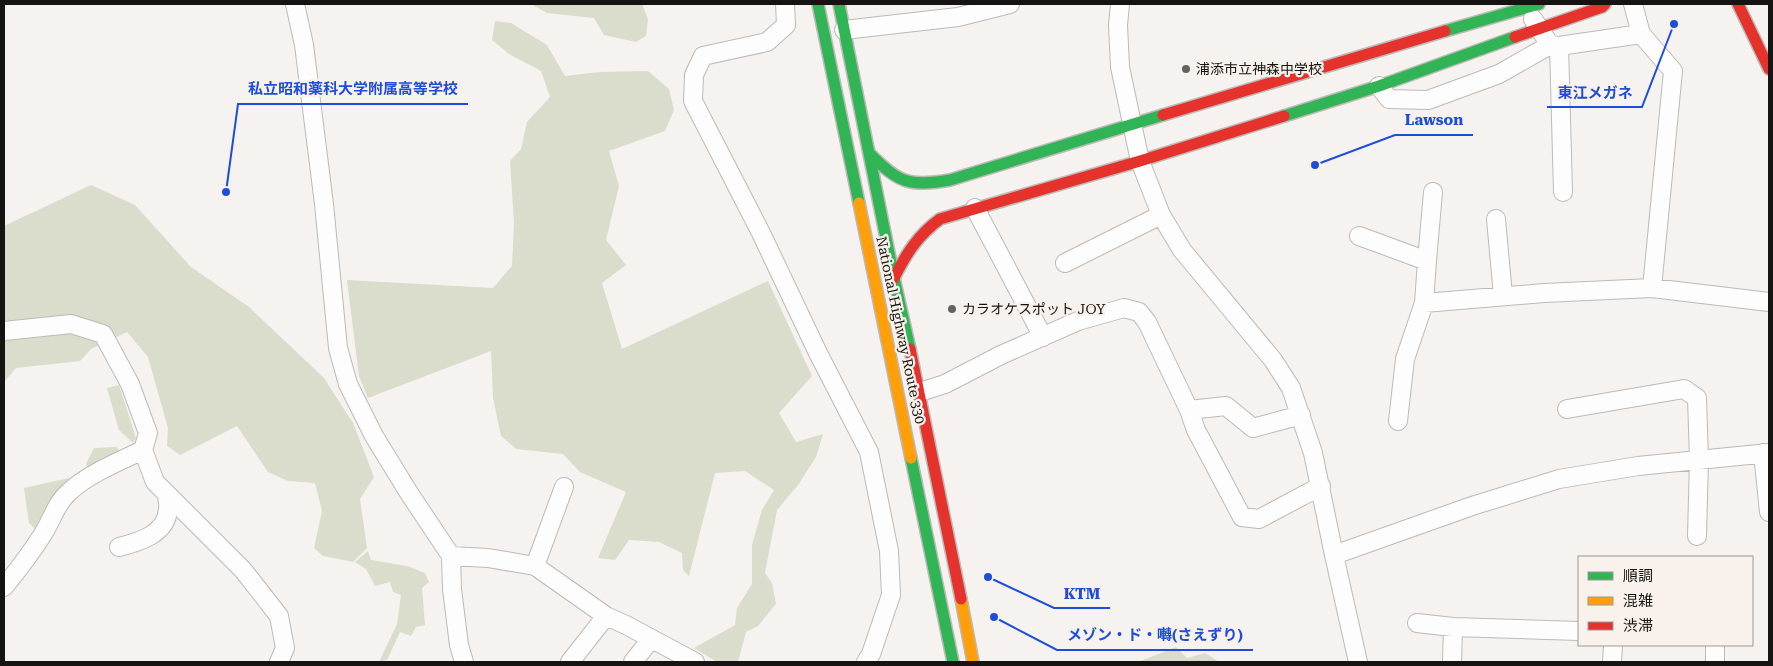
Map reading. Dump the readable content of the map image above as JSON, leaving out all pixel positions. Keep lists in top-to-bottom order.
{
  "streets": {
    "main road": ["National Highway Route 330"]
  },
  "places": [
    "東江メガネ",
    "浦添市立神森中学校",
    "Lawson",
    "私立昭和薬科大学附属高等学校",
    "カラオケスポット JOY",
    "KTM",
    "メゾン・ド・囀(さえずり)"
  ],
  "legend": ["順調", "混雑", "渋滞"]
}
